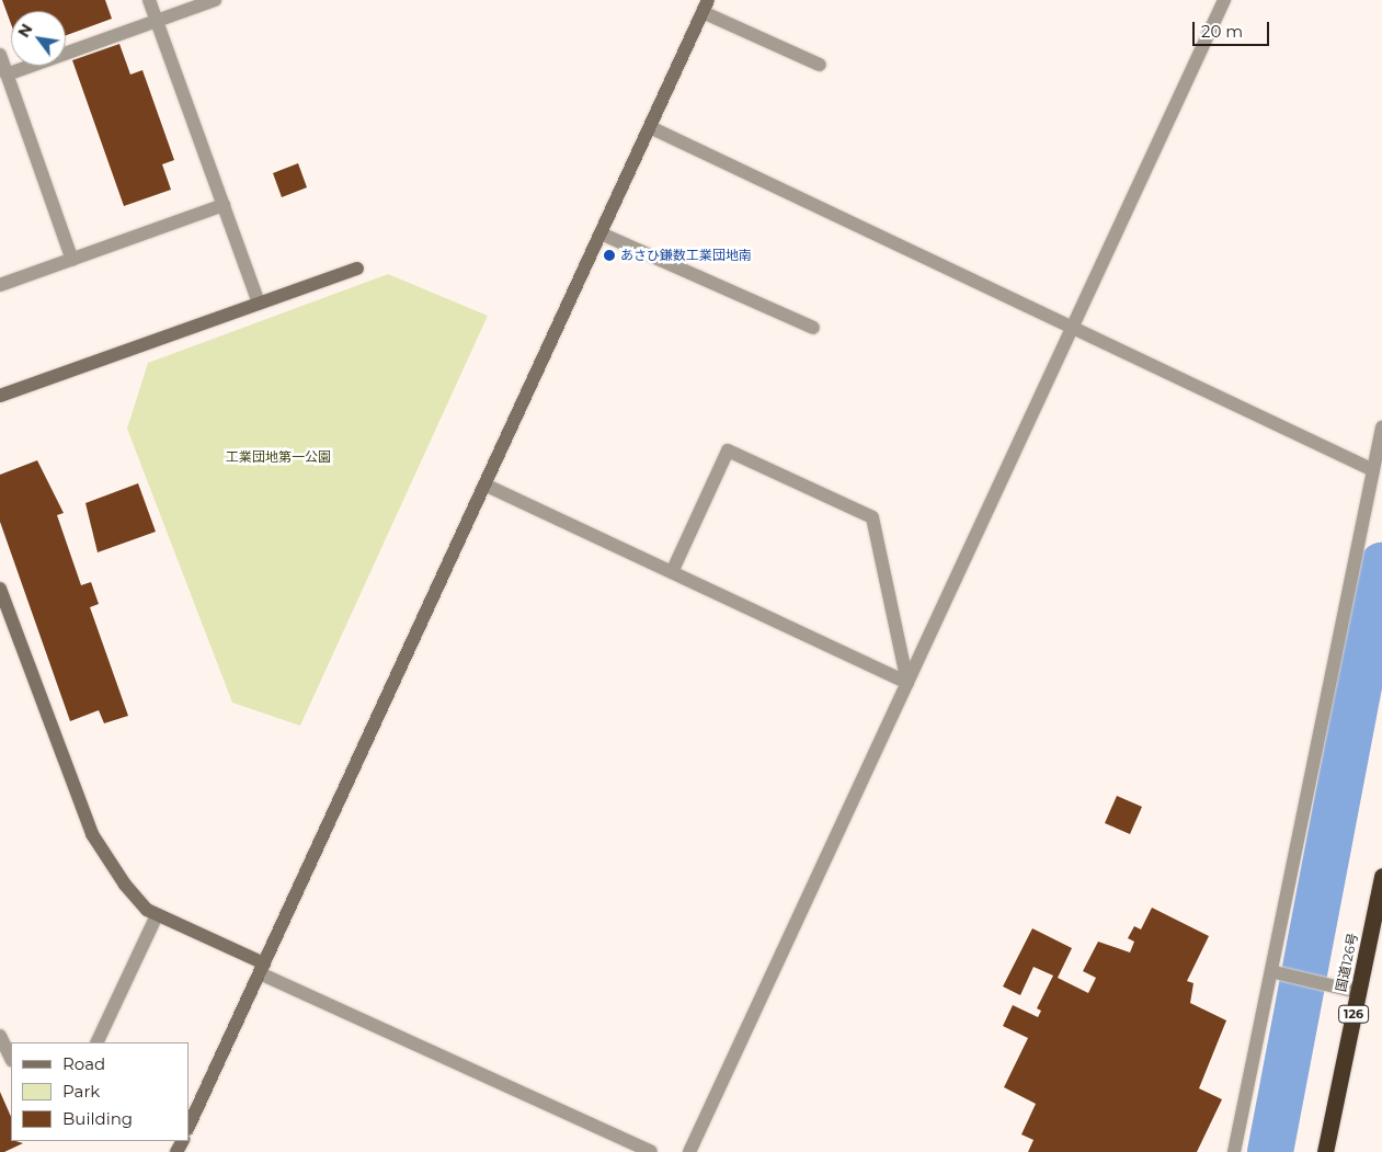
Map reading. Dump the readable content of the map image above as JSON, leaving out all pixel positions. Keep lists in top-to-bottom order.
{
  "streets": {
    "highway": ["国道126号", "126"]
  },
  "parks": ["工業団地第一公園"],
  "places": ["あさひ鎌数工業団地南"],
  "legend": ["Road", "Park", "Building"],
  "scale_bar": "20 m",
  "north": "top left"
}
